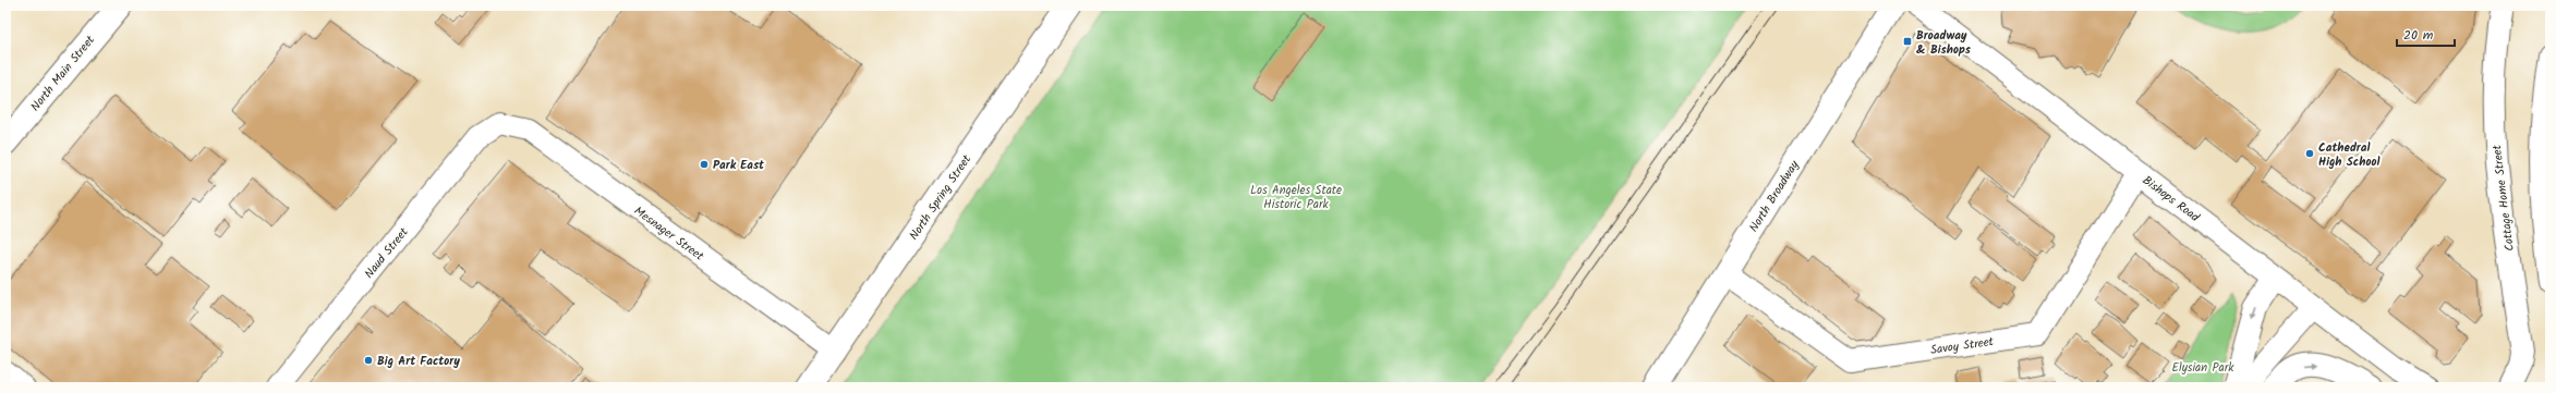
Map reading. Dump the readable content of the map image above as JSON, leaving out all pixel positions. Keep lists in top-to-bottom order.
{
  "streets": {
    "main road": ["North Main Street", "North Broadway", "North Spring Street"],
    "street": [
      "Bishops Road",
      "Cottage Home Street",
      "Mesnager Street",
      "Naud Street",
      "Savoy Street"
    ]
  },
  "crossings": [
    ["North Broadway", "Savoy Street"],
    ["North Spring Street", "Mesnager Street"],
    ["Bishops Road", "Savoy Street"],
    ["Mesnager Street", "Naud Street"]
  ],
  "parks": ["Los Angeles State Historic Park", "Elysian Park"],
  "places": {
    "transit": ["Broadway & Bishops"],
    "other": ["Cathedral High School", "Park East", "Big Art Factory"]
  },
  "scale_bar": "20 m"
}
